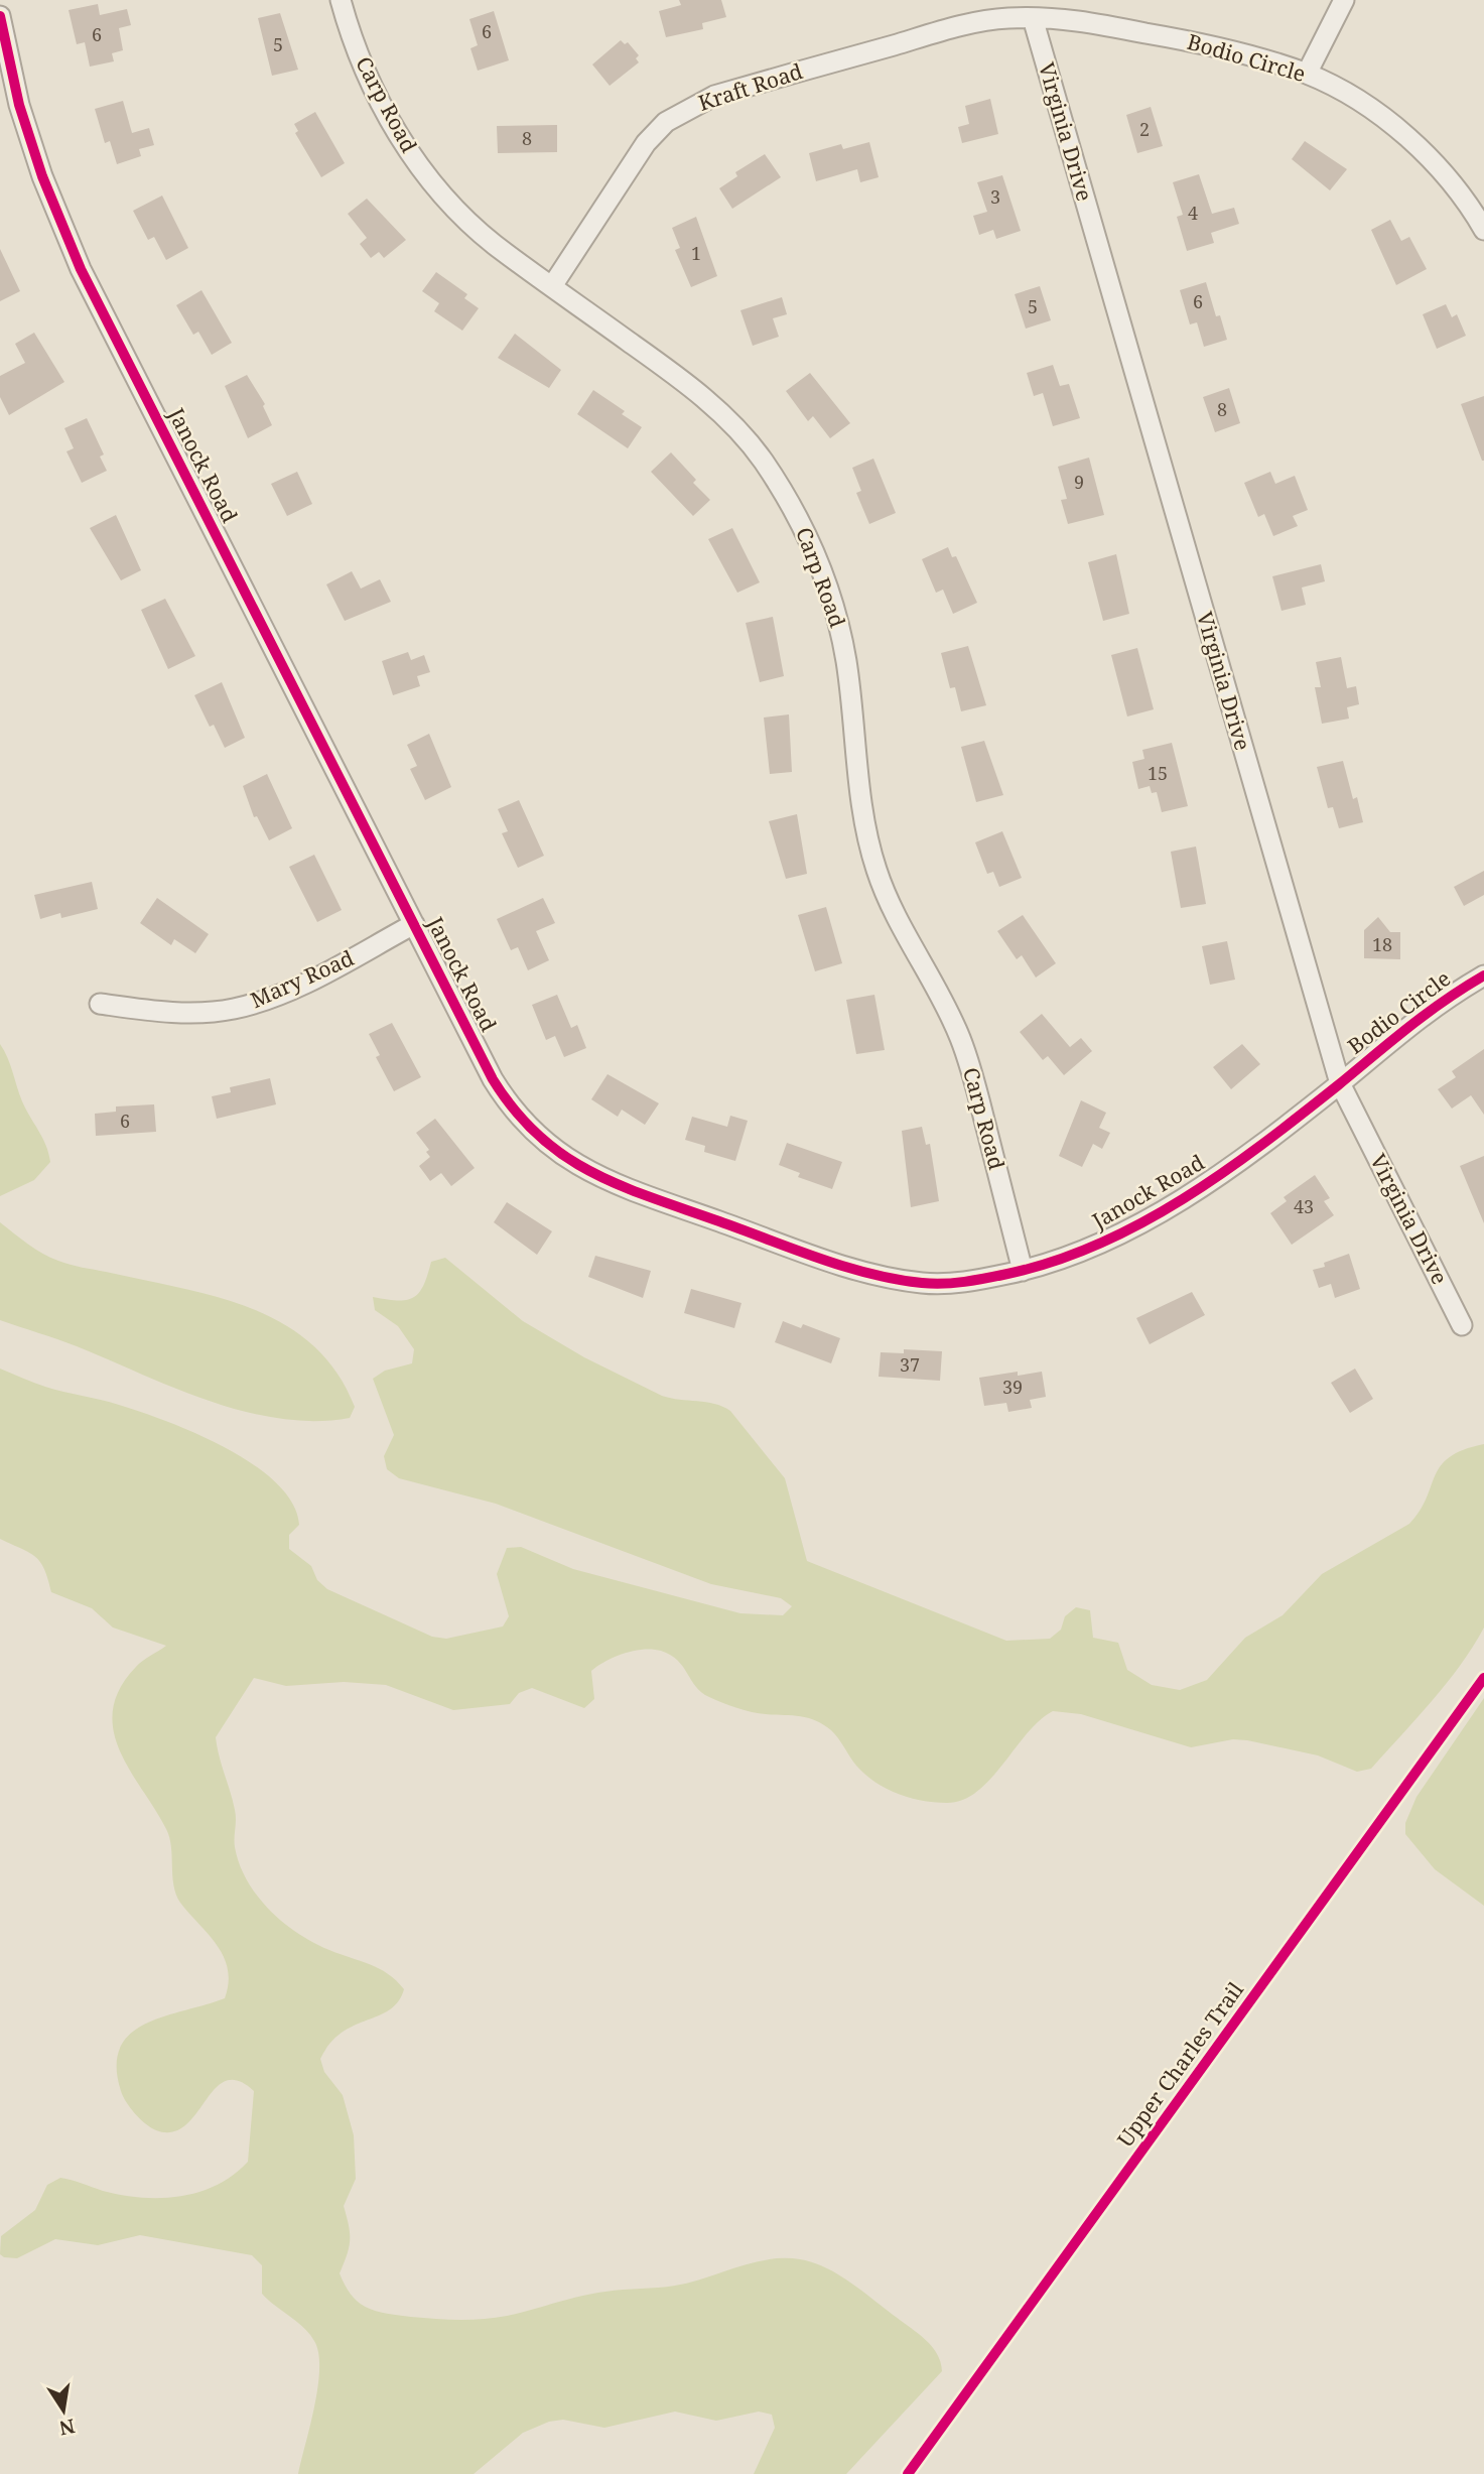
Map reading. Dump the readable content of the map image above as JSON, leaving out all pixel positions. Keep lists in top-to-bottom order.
{
  "streets": {
    "street": [
      "Bodio Circle",
      "Kraft Road",
      "Carp Road",
      "Virginia Drive",
      "Janock Road",
      "Mary Road"
    ],
    "cycle path": ["Upper Charles Trail"]
  },
  "crossings": [
    ["Bodio Circle", "Kraft Road"],
    ["Bodio Circle", "Virginia Drive"],
    ["Bodio Circle", "Janock Road"],
    ["Kraft Road", "Carp Road"],
    ["Kraft Road", "Virginia Drive"],
    ["Carp Road", "Janock Road"],
    ["Virginia Drive", "Janock Road"],
    ["Janock Road", "Mary Road"]
  ],
  "house_numbers": [
    "6",
    "6",
    "5",
    "2",
    "8",
    "3",
    "4",
    "1",
    "6",
    "5",
    "8",
    "9",
    "15",
    "18",
    "6",
    "43",
    "37",
    "39"
  ],
  "north": "bottom"
}
